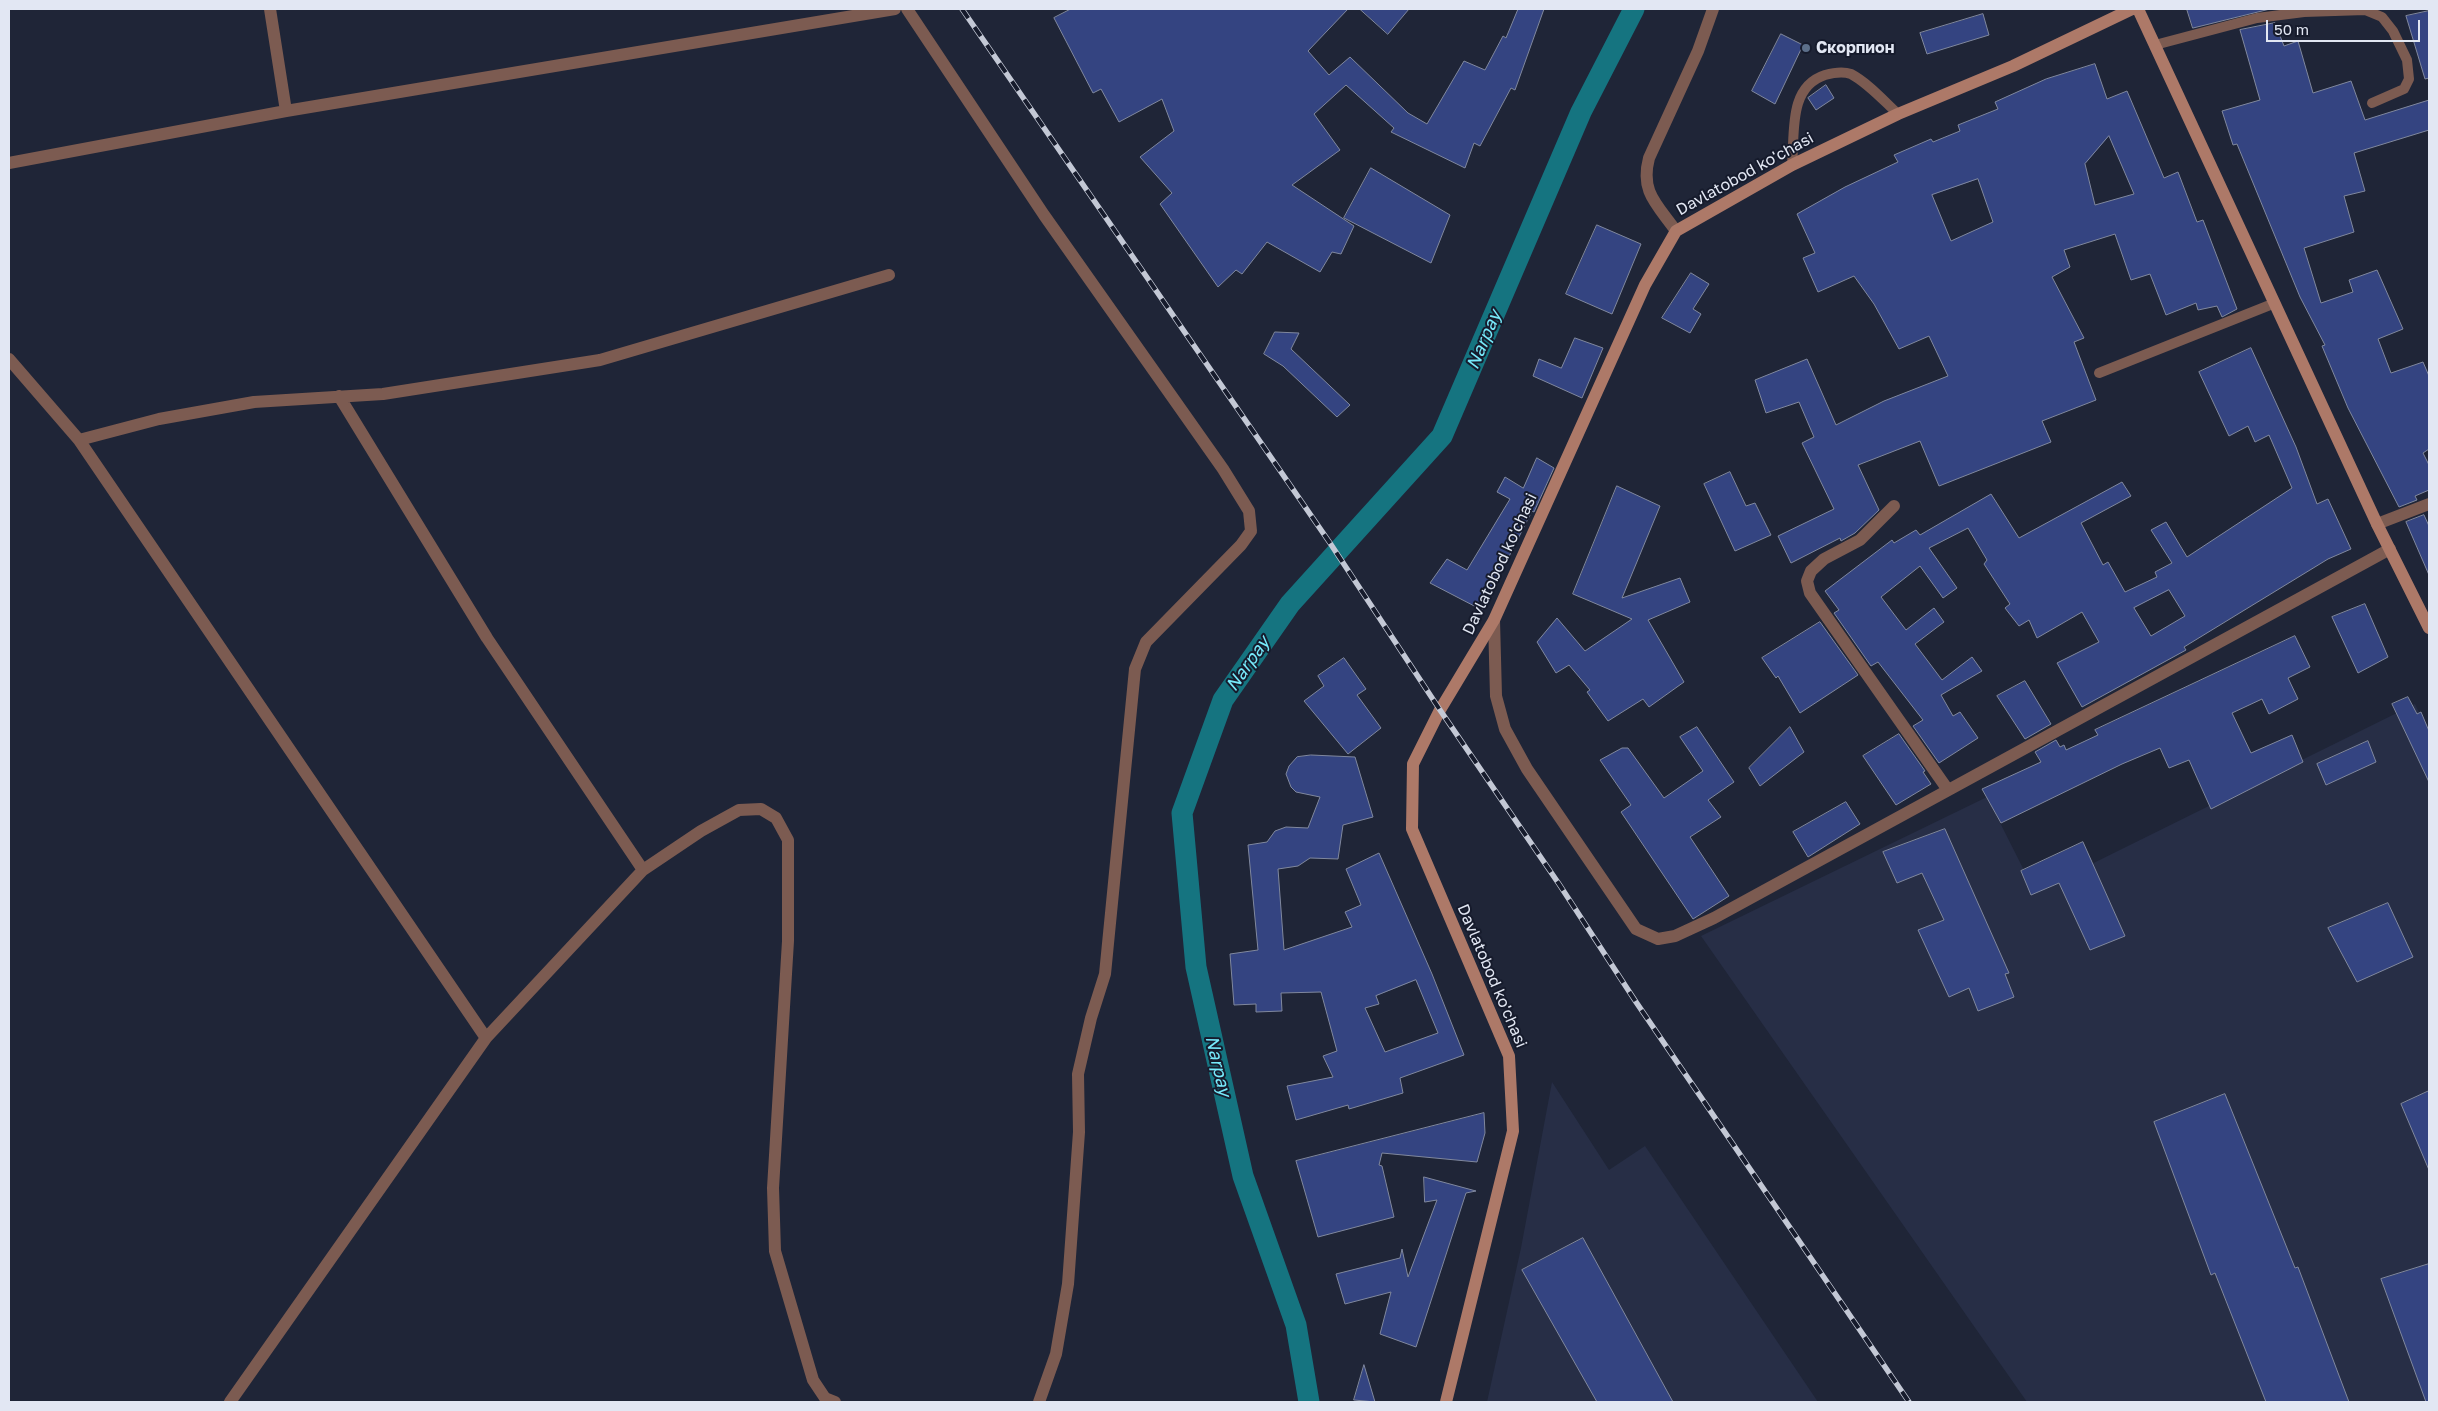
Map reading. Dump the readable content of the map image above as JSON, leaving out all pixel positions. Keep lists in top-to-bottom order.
{
  "streets": {
    "street": ["Davlatobod ko'chasi"]
  },
  "water": ["Narpay"],
  "places": ["Скорпион"],
  "scale_bar": "50 m"
}
